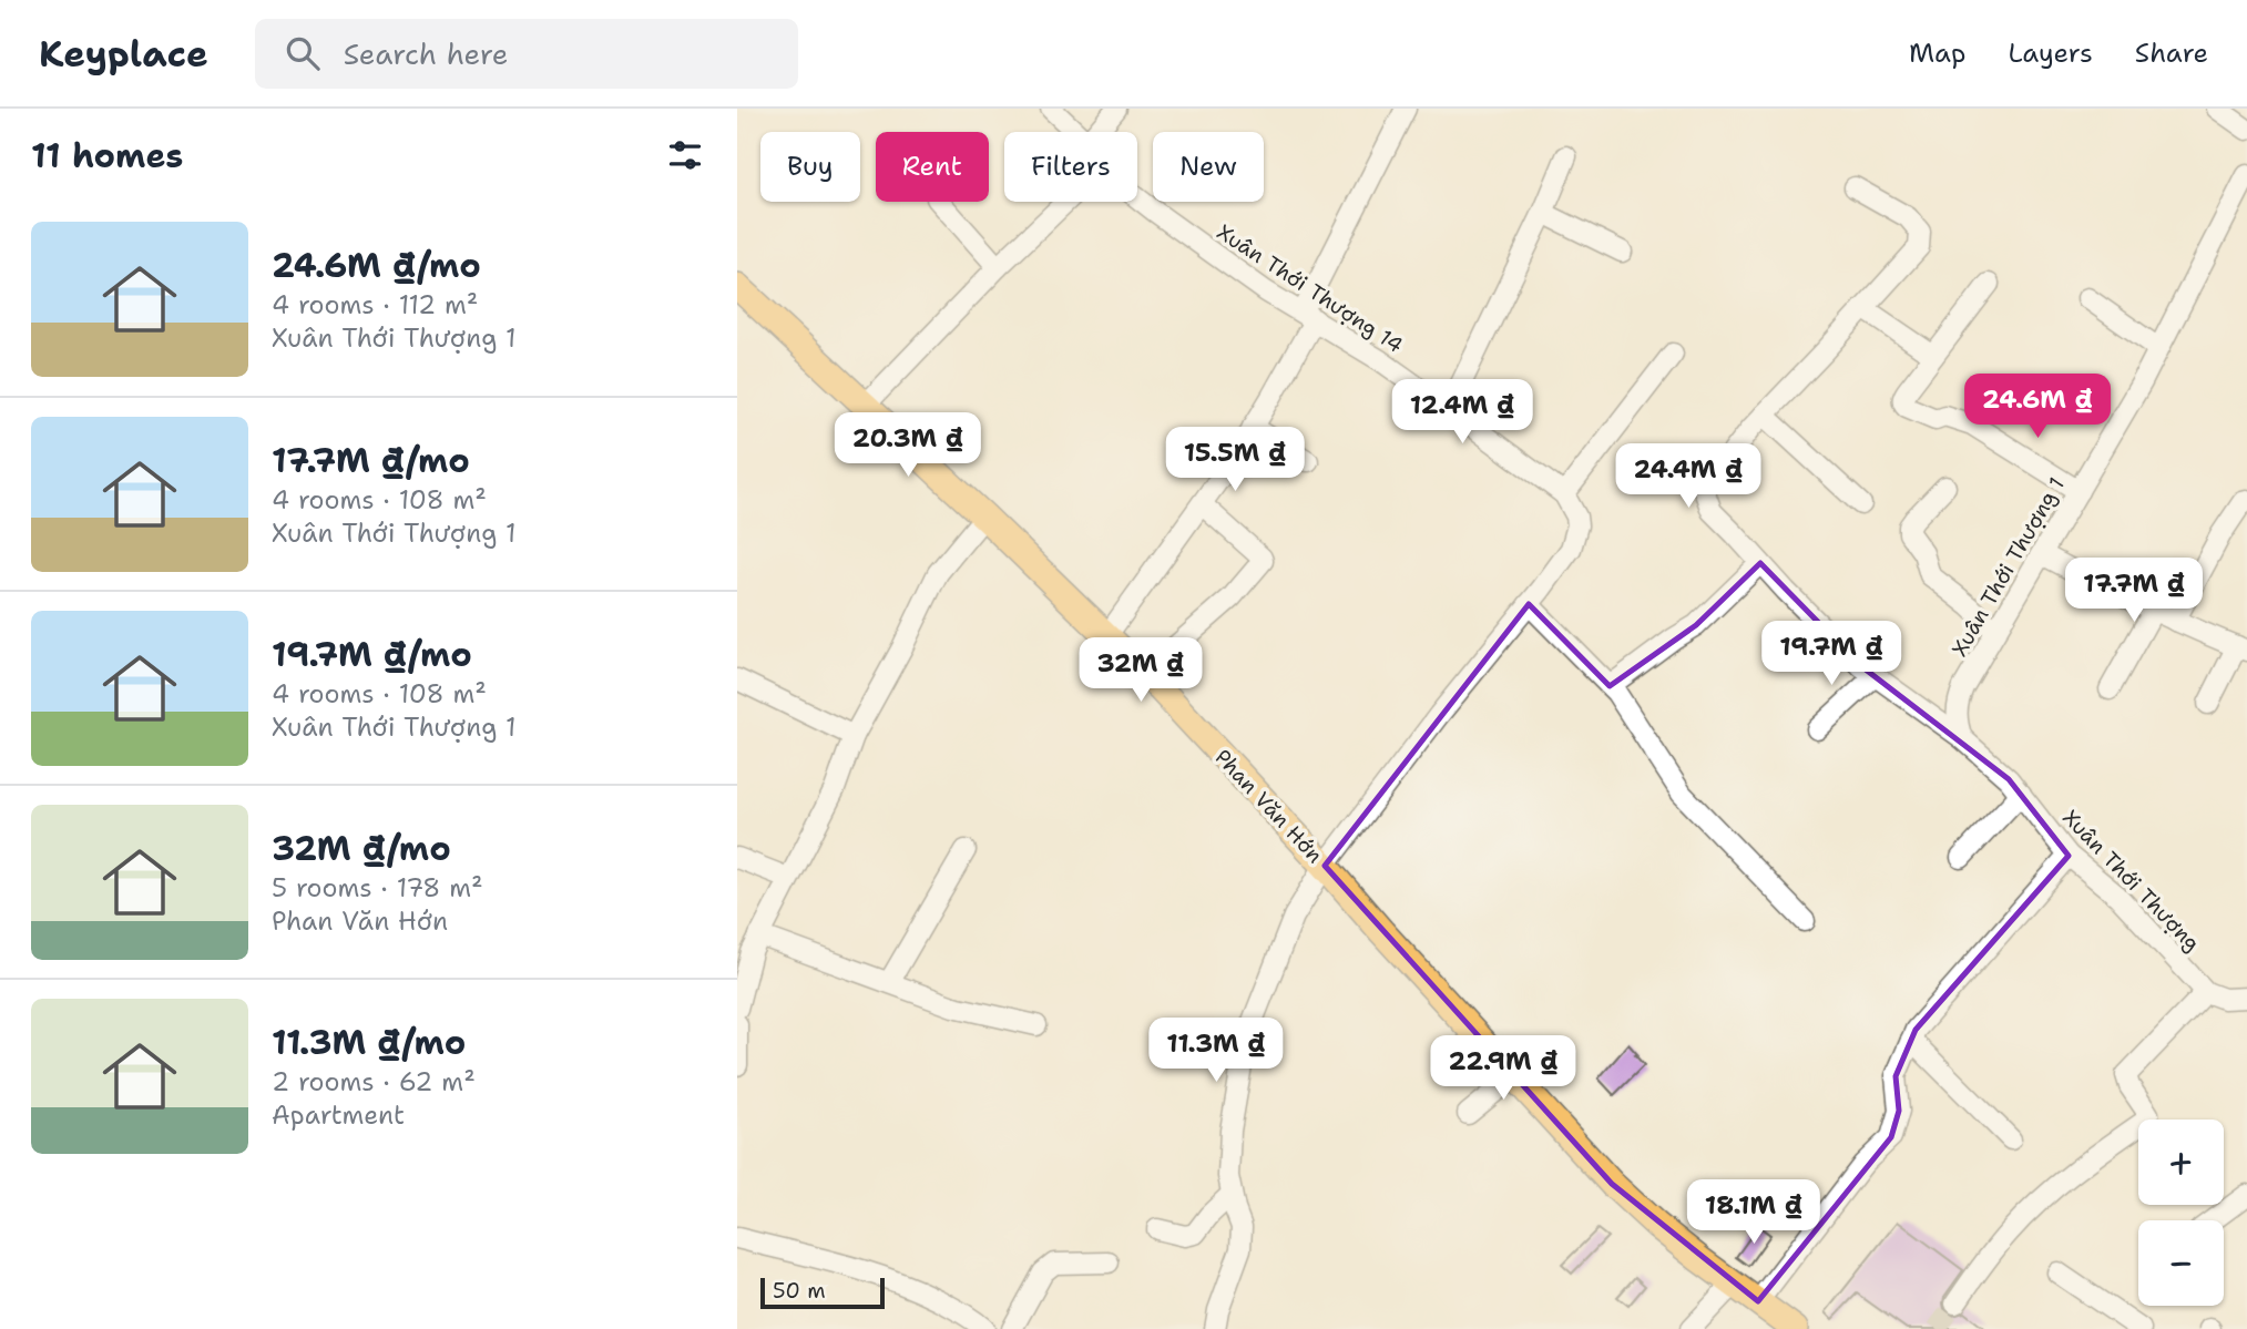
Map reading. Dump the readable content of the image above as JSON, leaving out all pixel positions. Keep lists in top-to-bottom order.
{
  "streets": {
    "main road": ["Phan Văn Hớn"],
    "street": ["Xuân Thới Thượng 14", "Xuân Thới Thượng 1", "Xuân Thới Thượng"]
  },
  "crossings": [
    ["Xuân Thới Thượng 1", "Xuân Thới Thượng"]
  ],
  "scale_bar": "50 m",
  "page": {
    "header": "Keyplace",
    "search": "Search here",
    "nav": ["Map", "Layers", "Share"],
    "heading": "11 homes",
    "chip": [
      "Buy",
      "Rent",
      "Filters",
      "New"
    ],
    "list": [
      {
        "name": "24.6M ₫/mo",
        "note": "4 rooms · 112 m² · Xuân Thới Thượng 1"
      },
      {
        "name": "17.7M ₫/mo",
        "note": "4 rooms · 108 m² · Xuân Thới Thượng 1"
      },
      {
        "name": "19.7M ₫/mo",
        "note": "4 rooms · 108 m² · Xuân Thới Thượng 1"
      },
      {
        "name": "32M ₫/mo",
        "note": "5 rooms · 178 m² · Phan Văn Hớn"
      },
      {
        "name": "11.3M ₫/mo",
        "note": "2 rooms · 62 m² · Apartment"
      }
    ],
    "price": [
      "24.6M ₫",
      "12.4M ₫",
      "20.3M ₫",
      "15.5M ₫",
      "24.4M ₫",
      "17.7M ₫",
      "19.7M ₫",
      "32M ₫",
      "11.3M ₫",
      "22.9M ₫",
      "18.1M ₫"
    ],
    "map_buttons": ["+", "−"],
    "scale": "50 m"
  }
}
